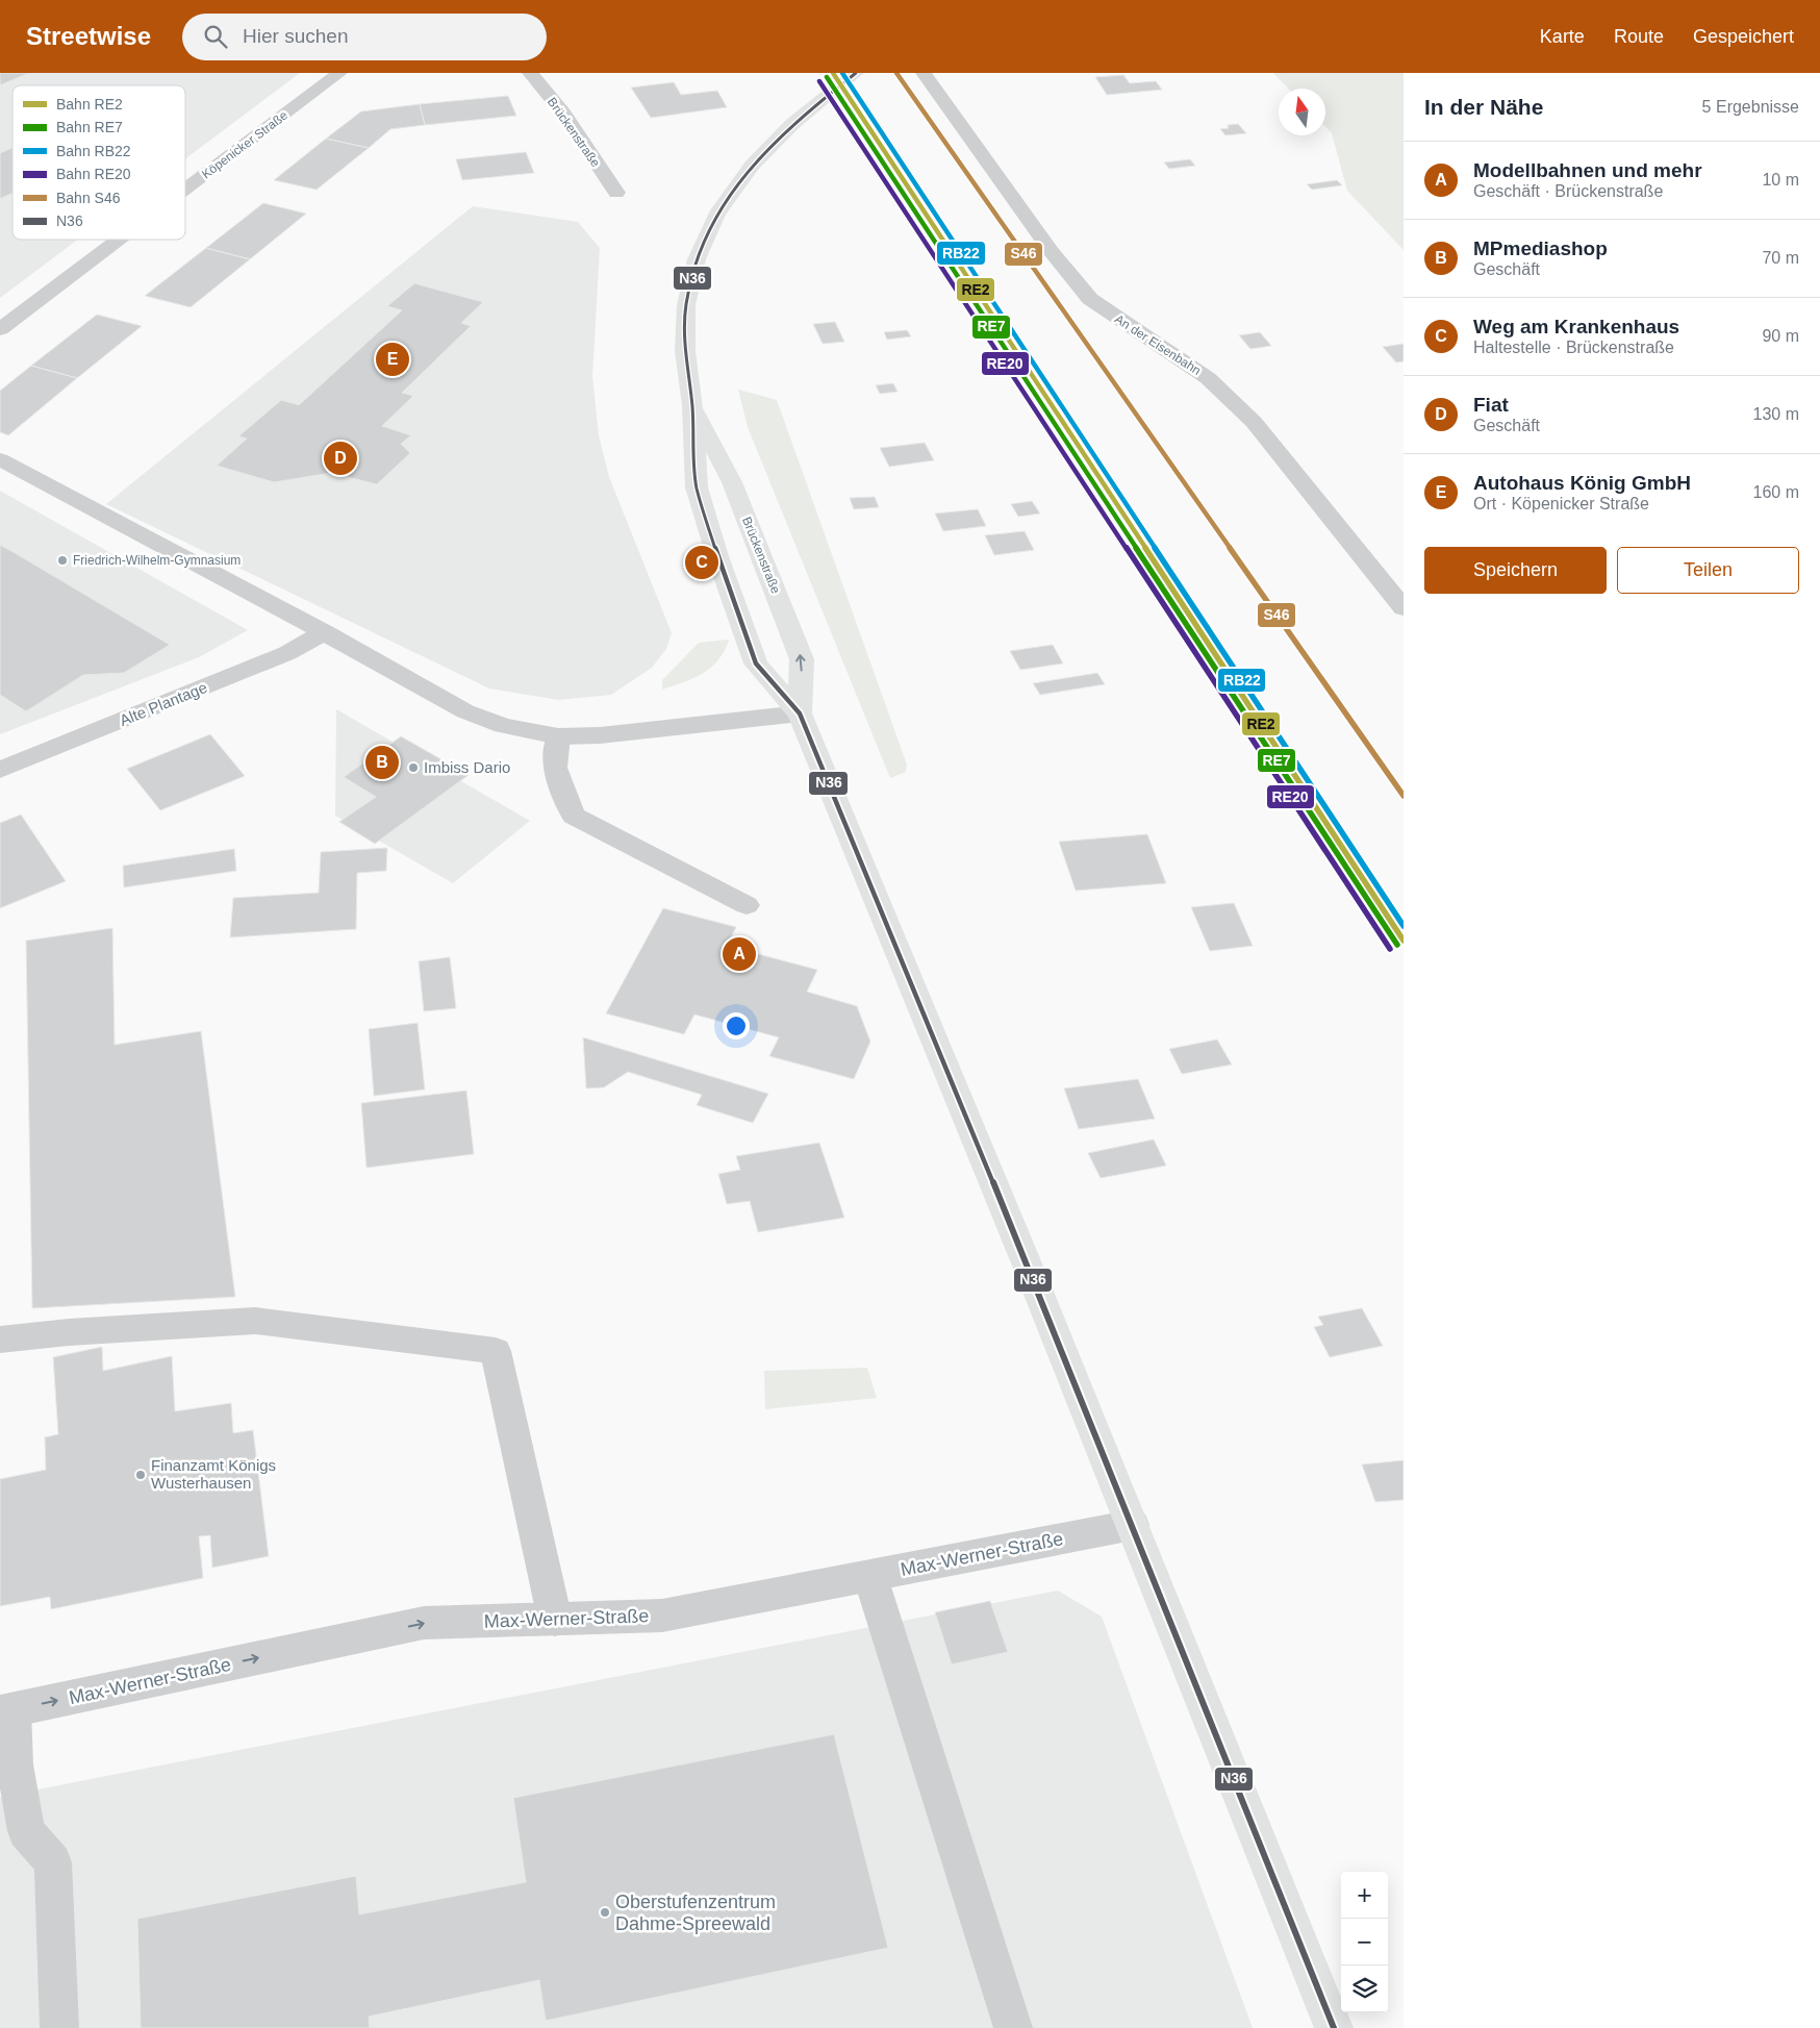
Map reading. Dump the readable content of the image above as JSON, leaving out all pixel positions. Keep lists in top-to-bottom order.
{
  "streets": {
    "main road": ["Brückenstraße"],
    "street": [
      "Köpenicker Straße",
      "An der Eisenbahn",
      "Alte Plantage",
      "Max-Werner-Straße"
    ]
  },
  "crossings": [
    ["Brückenstraße", "Max-Werner-Straße"]
  ],
  "one_way": ["Max-Werner-Straße"],
  "places": [
    "Friedrich-Wilhelm-Gymnasium",
    "Imbiss Dario",
    "Finanzamt Königs Wusterhausen",
    "Oberstufenzentrum Dahme-Spreewald"
  ],
  "lines": [
    "rail line RE2",
    "rail line RB22",
    "rail line S46",
    "transit line N36",
    "rail line RE7",
    "rail line RE20"
  ],
  "legend": [
    "Bahn RE2",
    "Bahn RE7",
    "Bahn RB22",
    "Bahn RE20",
    "Bahn S46",
    "N36"
  ],
  "north": "top",
  "page": {
    "header": "Streetwise",
    "search": "Hier suchen",
    "nav": ["Karte", "Route", "Gespeichert"],
    "heading": ["In der Nähe", "5 Ergebnisse"],
    "list": [
      {
        "mark": "A",
        "name": "Modellbahnen und mehr",
        "note": "Geschäft · Brückenstraße",
        "value": "10 m"
      },
      {
        "mark": "B",
        "name": "MPmediashop",
        "note": "Geschäft",
        "value": "70 m"
      },
      {
        "mark": "C",
        "name": "Weg am Krankenhaus",
        "note": "Haltestelle · Brückenstraße",
        "value": "90 m"
      },
      {
        "mark": "D",
        "name": "Fiat",
        "note": "Geschäft",
        "value": "130 m"
      },
      {
        "mark": "E",
        "name": "Autohaus König GmbH",
        "note": "Ort · Köpenicker Straße",
        "value": "160 m"
      }
    ],
    "pins": [
      "E",
      "D",
      "C",
      "B",
      "A"
    ],
    "buttons": ["Speichern", "Teilen"],
    "map_buttons": ["+", "−"]
  }
}
